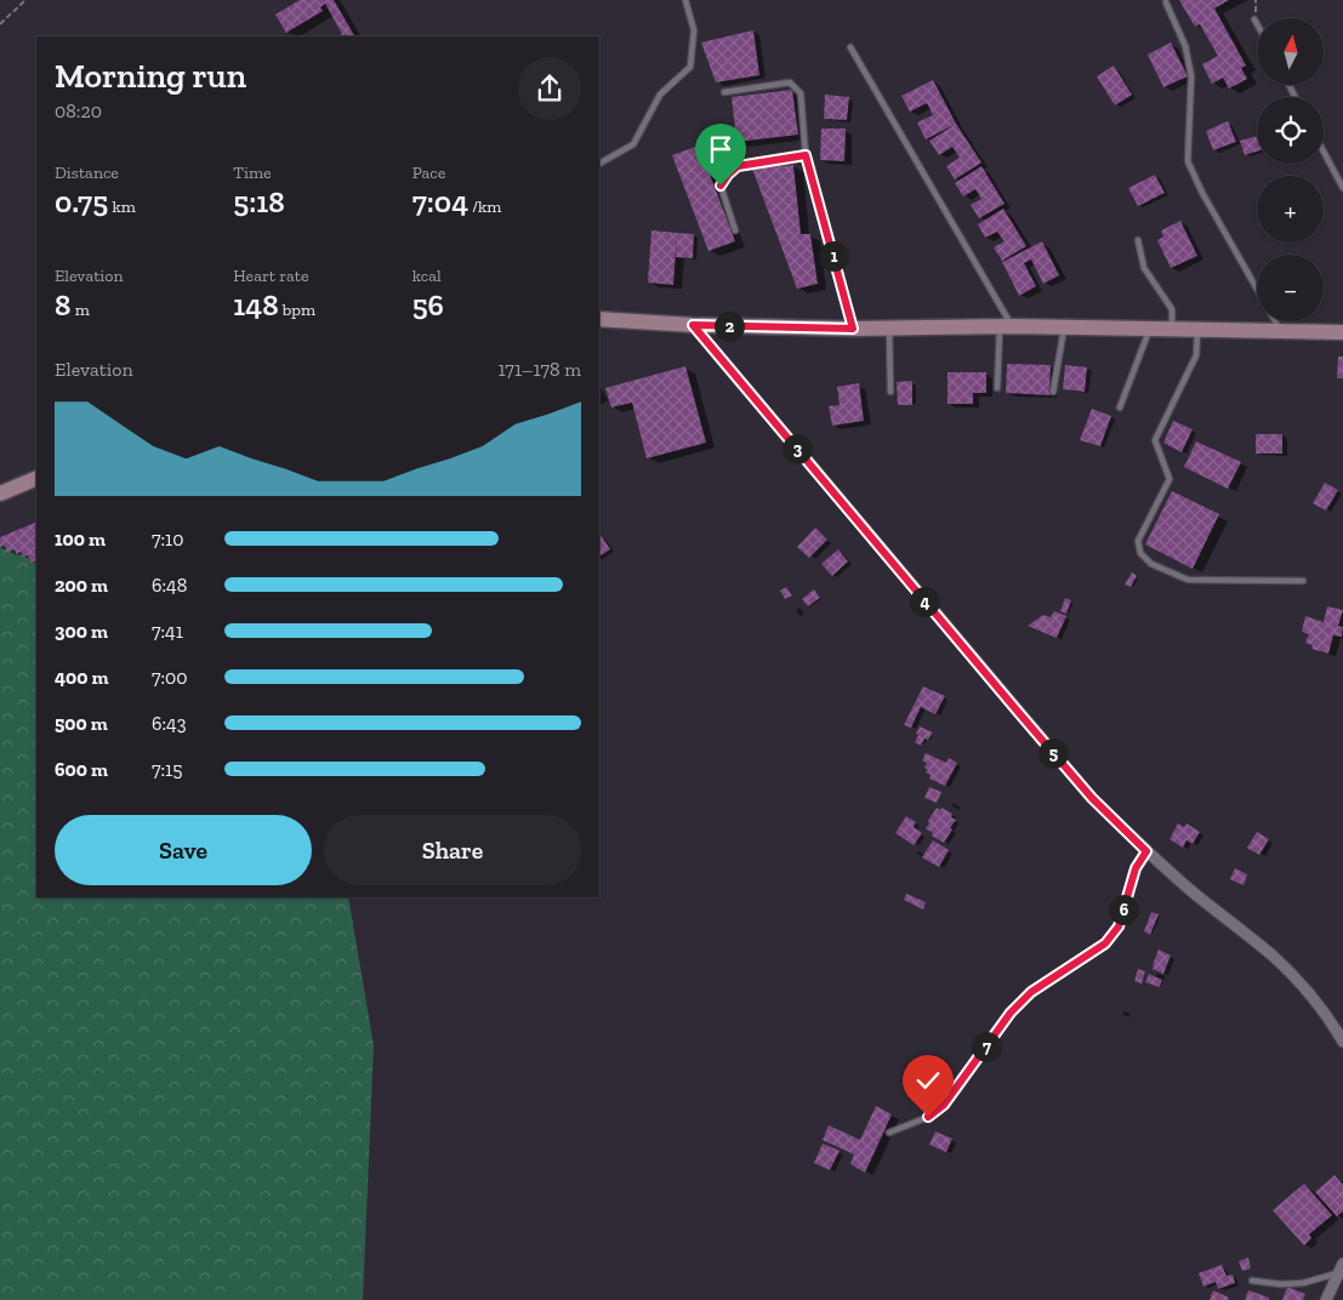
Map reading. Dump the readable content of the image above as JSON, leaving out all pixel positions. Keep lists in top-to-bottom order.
{
  "north": "top",
  "page": {
    "map_buttons": ["+", "−"],
    "heading": ["Morning run", "08:20"],
    "stats": [
      ["Distance", "0.75 km"],
      ["Time", "5:18"],
      ["Pace", "7:04 /km"],
      ["Elevation", "8 m"],
      ["Heart rate", "148 bpm"],
      ["kcal", "56"]
    ],
    "pins": [
      "1",
      "2",
      "3",
      "4",
      "5",
      "6",
      "7"
    ],
    "chart": ["Elevation", "171–178 m"],
    "list": [
      {
        "name": "100 m",
        "note": "7:10"
      },
      {
        "name": "200 m",
        "note": "6:48"
      },
      {
        "name": "300 m",
        "note": "7:41"
      },
      {
        "name": "400 m",
        "note": "7:00"
      },
      {
        "name": "500 m",
        "note": "6:43"
      },
      {
        "name": "600 m",
        "note": "7:15"
      }
    ],
    "buttons": ["Save", "Share"]
  }
}
